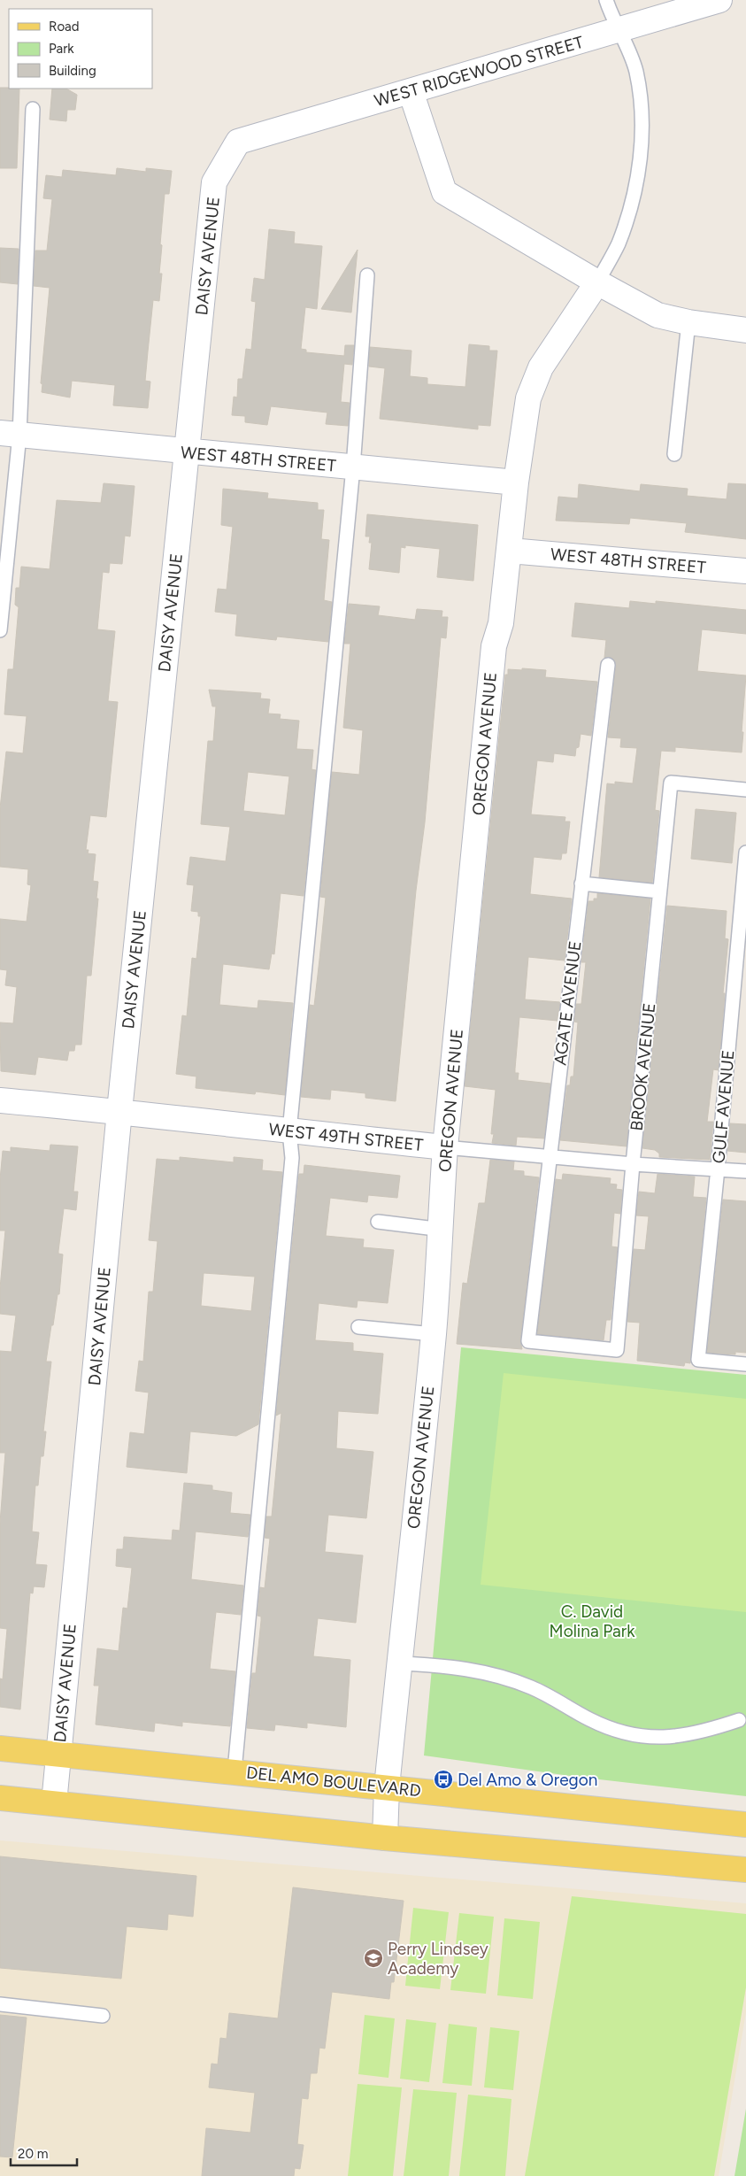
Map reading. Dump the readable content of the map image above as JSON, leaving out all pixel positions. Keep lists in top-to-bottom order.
{
  "streets": {
    "main road": ["DEL AMO BOULEVARD"],
    "street": [
      "WEST RIDGEWOOD STREET",
      "DAISY AVENUE",
      "WEST 48TH STREET",
      "OREGON AVENUE",
      "WEST 49TH STREET"
    ],
    "lane": ["AGATE AVENUE", "BROOK AVENUE", "GULF AVENUE"]
  },
  "crossings": [
    ["WEST RIDGEWOOD STREET", "DAISY AVENUE"],
    ["DAISY AVENUE", "WEST 48TH STREET"],
    ["DAISY AVENUE", "WEST 49TH STREET"],
    ["DAISY AVENUE", "DEL AMO BOULEVARD"],
    ["WEST 48TH STREET", "OREGON AVENUE"],
    ["OREGON AVENUE", "WEST 49TH STREET"],
    ["OREGON AVENUE", "DEL AMO BOULEVARD"],
    ["AGATE AVENUE", "BROOK AVENUE"],
    ["AGATE AVENUE", "WEST 49TH STREET"],
    ["BROOK AVENUE", "WEST 49TH STREET"],
    ["GULF AVENUE", "WEST 49TH STREET"]
  ],
  "parks": ["C. David Molina Park"],
  "places": {
    "bus stop": ["Del Amo & Oregon"],
    "school or university": ["Perry Lindsey Academy"]
  },
  "legend": ["Road", "Park", "Building"],
  "scale_bar": "20 m"
}
